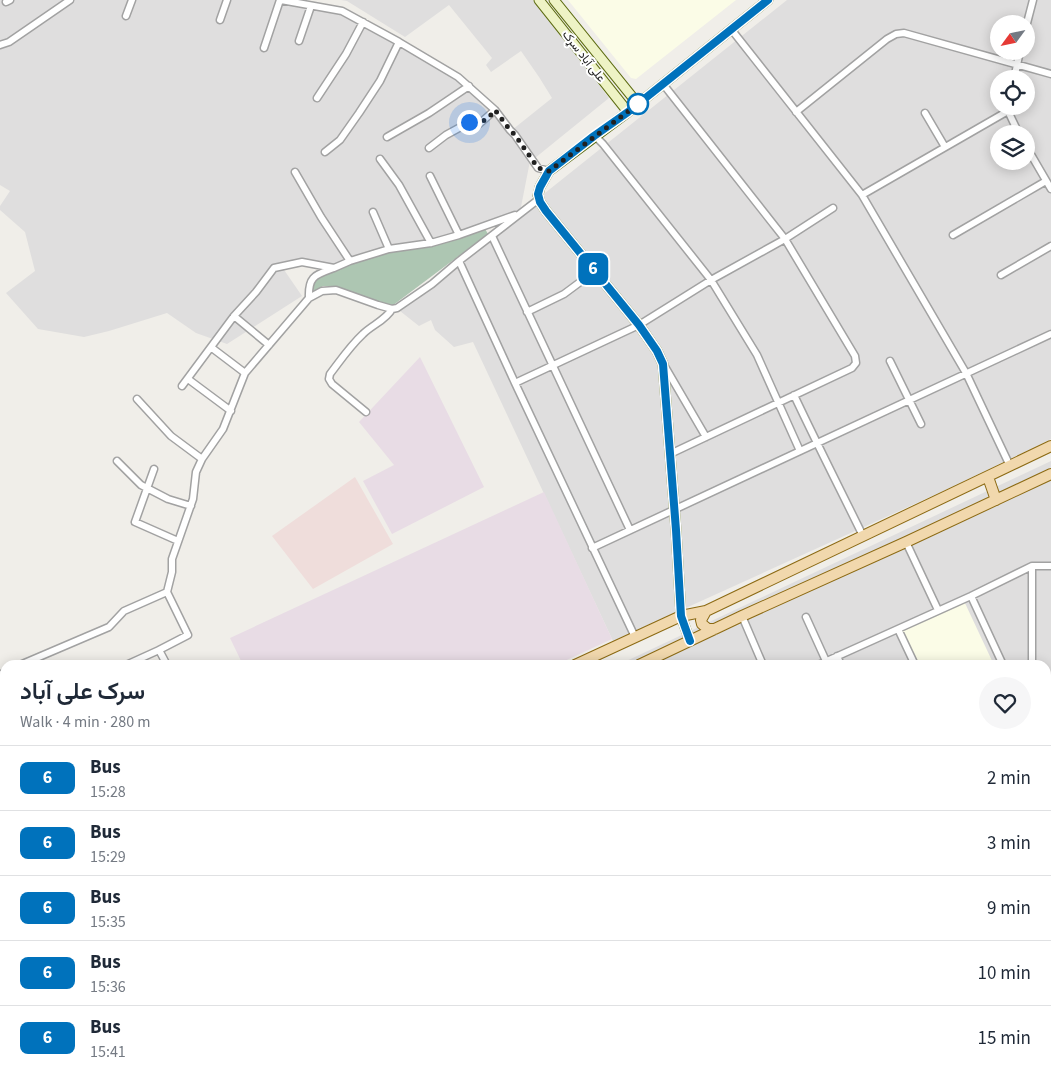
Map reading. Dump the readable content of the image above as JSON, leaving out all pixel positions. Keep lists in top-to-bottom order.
{
  "streets": {
    "street": ["علی آباد سړک"]
  },
  "lines": ["bus line 6"],
  "north": "bottom left",
  "page": {
    "on_map": "6",
    "heading": ["سرک علی آباد", "Walk · 4 min · 280 m"],
    "list": [
      {
        "mark": "6",
        "name": "Bus",
        "note": "15:28",
        "value": "2 min"
      },
      {
        "mark": "6",
        "name": "Bus",
        "note": "15:29",
        "value": "3 min"
      },
      {
        "mark": "6",
        "name": "Bus",
        "note": "15:35",
        "value": "9 min"
      },
      {
        "mark": "6",
        "name": "Bus",
        "note": "15:36",
        "value": "10 min"
      },
      {
        "mark": "6",
        "name": "Bus",
        "note": "15:41",
        "value": "15 min"
      }
    ]
  }
}
